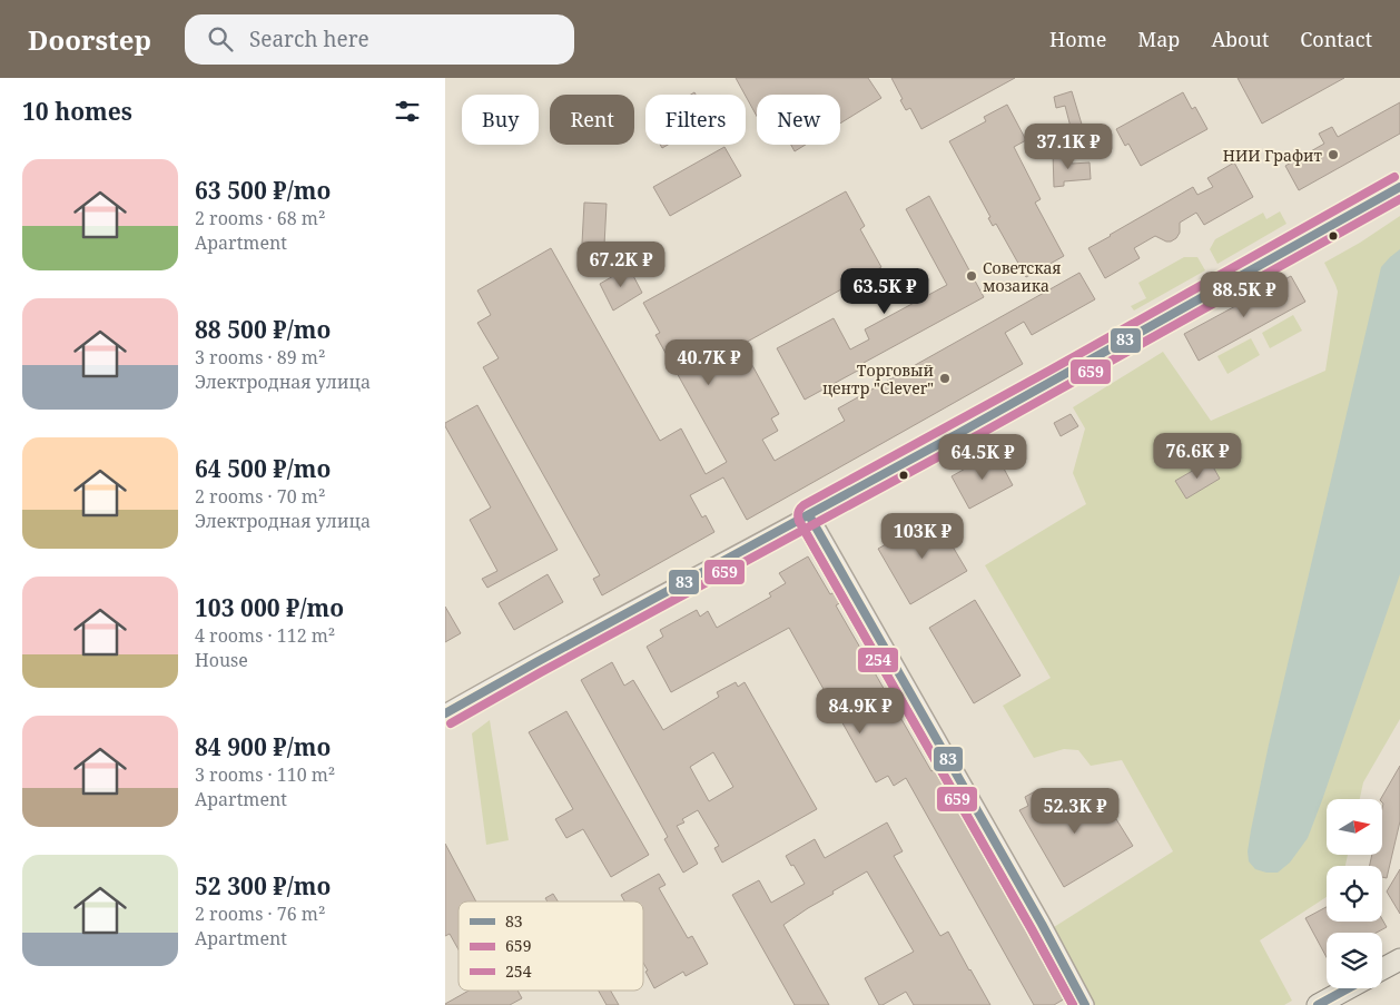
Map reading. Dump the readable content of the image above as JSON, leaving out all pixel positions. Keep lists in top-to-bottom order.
{
  "places": ["НИИ Графит", "Советская мозаика", "Торговый центр \"Clever\""],
  "lines": ["transit line 254", "transit line 83", "transit line 659"],
  "legend": ["83", "659", "254"],
  "north": "right",
  "page": {
    "header": "Doorstep",
    "search": "Search here",
    "nav": [
      "Home",
      "Map",
      "About",
      "Contact"
    ],
    "heading": "10 homes",
    "chip": [
      "Buy",
      "Rent",
      "Filters",
      "New"
    ],
    "price": [
      "37.1K ₽",
      "67.2K ₽",
      "63.5K ₽",
      "88.5K ₽",
      "40.7K ₽",
      "76.6K ₽",
      "64.5K ₽",
      "103K ₽",
      "84.9K ₽",
      "52.3K ₽"
    ],
    "list": [
      {
        "name": "63 500 ₽/mo",
        "note": "2 rooms · 68 m² · Apartment"
      },
      {
        "name": "88 500 ₽/mo",
        "note": "3 rooms · 89 m² · Электродная улица"
      },
      {
        "name": "64 500 ₽/mo",
        "note": "2 rooms · 70 m² · Электродная улица"
      },
      {
        "name": "103 000 ₽/mo",
        "note": "4 rooms · 112 m² · House"
      },
      {
        "name": "84 900 ₽/mo",
        "note": "3 rooms · 110 m² · Apartment"
      },
      {
        "name": "52 300 ₽/mo",
        "note": "2 rooms · 76 m² · Apartment"
      }
    ]
  }
}
